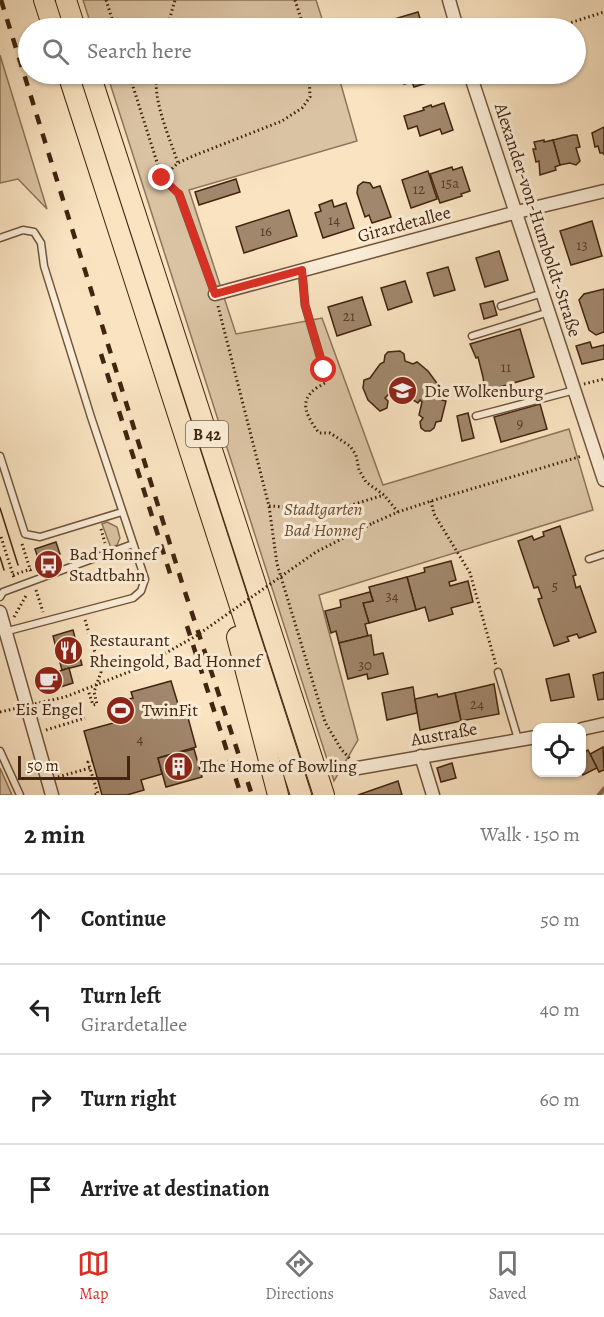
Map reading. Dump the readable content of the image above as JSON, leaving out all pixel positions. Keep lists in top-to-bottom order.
{
  "streets": {
    "highway": ["B 42"],
    "street": ["Alexander-von-Humboldt-Straße", "Girardetallee", "Austraße"]
  },
  "crossings": [
    ["Alexander-von-Humboldt-Straße", "Girardetallee"]
  ],
  "parks": ["Stadtgarten Bad Honnef"],
  "places": {
    "school or university": ["Die Wolkenburg"],
    "bus stop": ["Bad Honnef Stadtbahn"],
    "restaurant": ["Restaurant Rheingold, Bad Honnef"],
    "cafe": ["Eis Engel"],
    "sports": ["TwinFit"],
    "building": ["The Home of Bowling"]
  },
  "house_numbers": [
    "15a",
    "12",
    "14",
    "16",
    "13",
    "21",
    "11",
    "9",
    "5",
    "34",
    "30",
    "24",
    "4"
  ],
  "scale_bar": "50 m",
  "page": {
    "search": "Search here",
    "scale": "50 m",
    "heading": ["2 min", "Walk · 150 m"],
    "list": [
      ["Continue", "50 m"],
      ["Turn left", "Girardetallee", "40 m"],
      ["Turn right", "60 m"],
      "Arrive at destination"
    ],
    "nav": ["Map", "Directions", "Saved"]
  }
}
